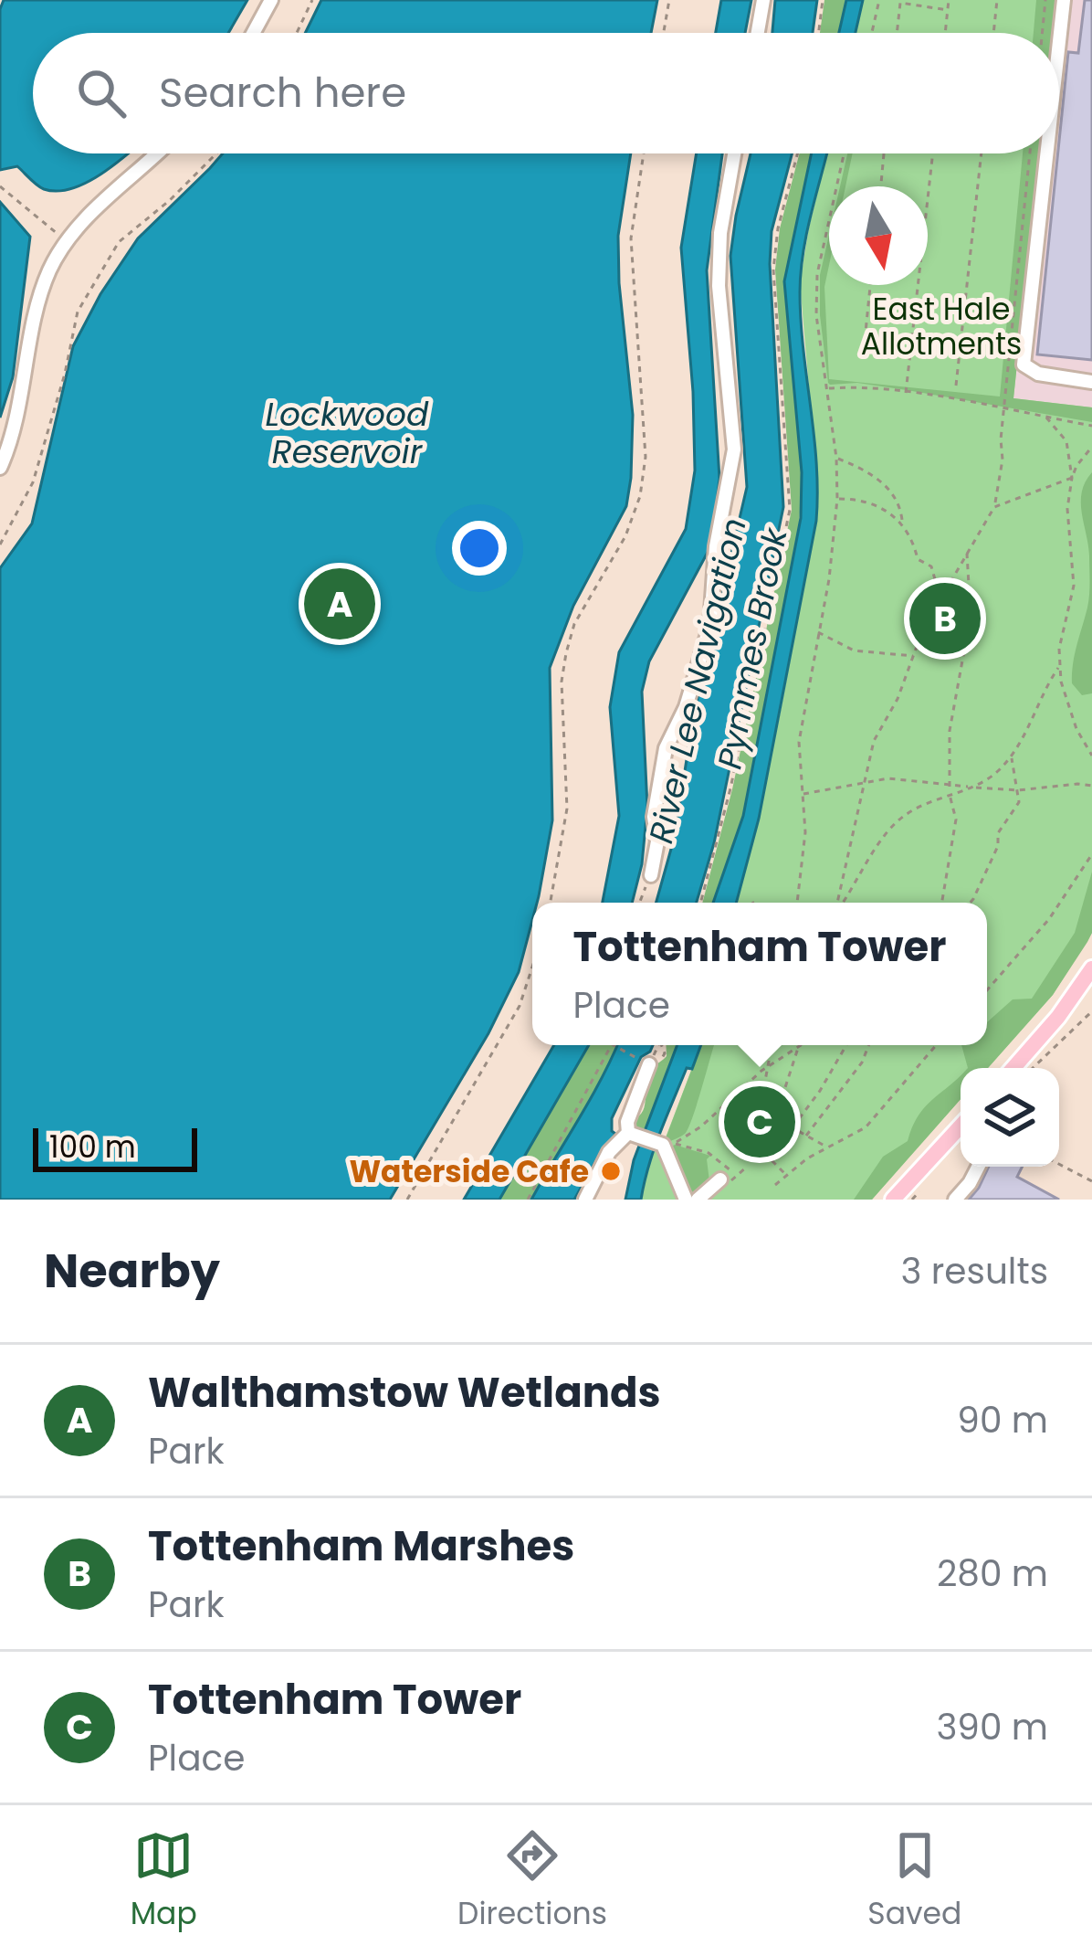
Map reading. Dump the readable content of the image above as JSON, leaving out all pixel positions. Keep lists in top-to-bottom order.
{
  "water": ["Lockwood Reservoir", "Pymmes Brook", "River Lee Navigation"],
  "parks": ["East Hale Allotments"],
  "places": ["Waterside Cafe"],
  "scale_bar": "100 m",
  "north": "bottom",
  "page": {
    "search": "Search here",
    "pins": ["A", "B", "C"],
    "popup": ["Tottenham Tower", "Place"],
    "scale": "100 m",
    "heading": ["Nearby", "3 results"],
    "list": [
      {
        "mark": "A",
        "name": "Walthamstow Wetlands",
        "note": "Park",
        "value": "90 m"
      },
      {
        "mark": "B",
        "name": "Tottenham Marshes",
        "note": "Park",
        "value": "280 m"
      },
      {
        "mark": "C",
        "name": "Tottenham Tower",
        "note": "Place",
        "value": "390 m"
      }
    ],
    "nav": ["Map", "Directions", "Saved"]
  }
}
